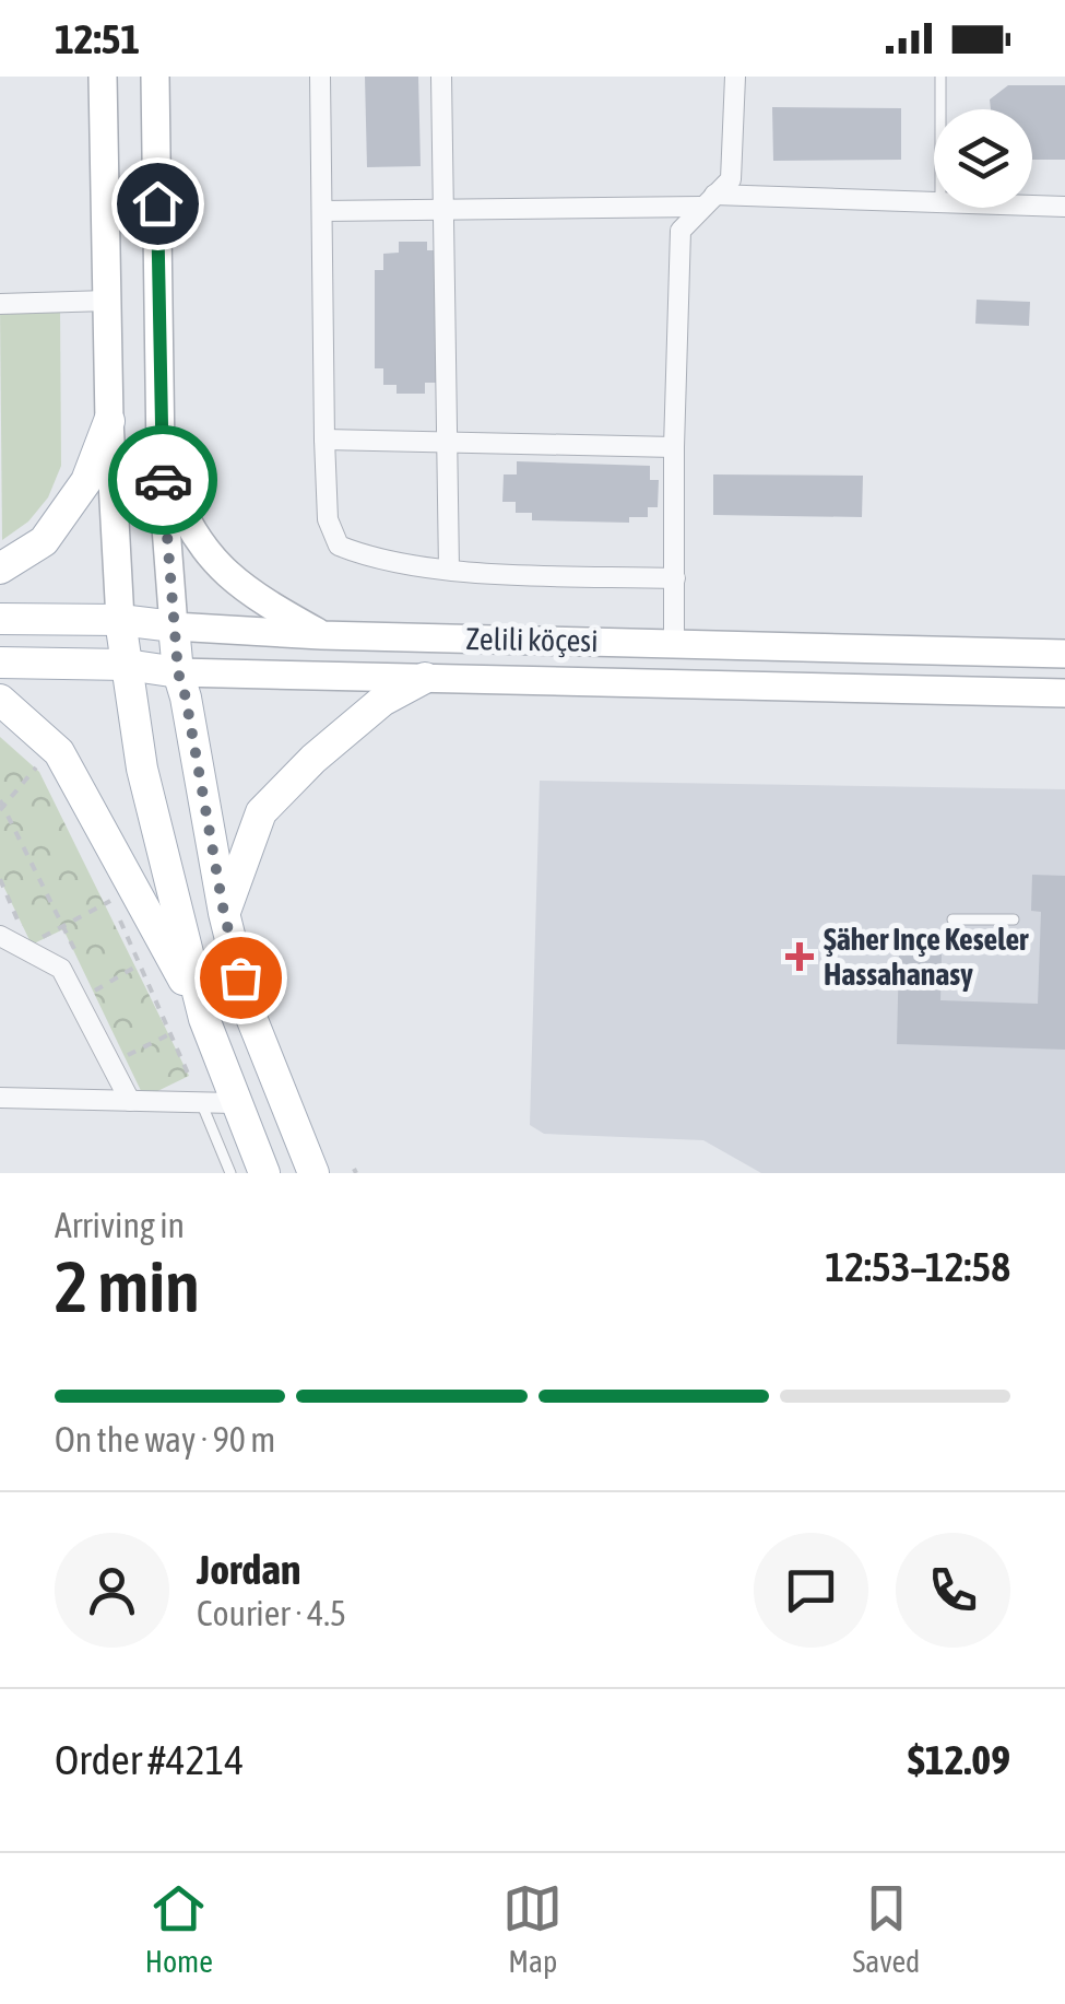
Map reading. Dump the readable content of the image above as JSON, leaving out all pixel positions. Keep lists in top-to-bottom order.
{
  "streets": {
    "main road": ["Zelili köçesi"]
  },
  "places": {
    "health": ["Şäher Inçe Keseler Hassahanasy"]
  },
  "page": {
    "status": "12:51",
    "heading": ["2 min", "Arriving in", "12:53–12:58"],
    "panel": [
      "Jordan",
      "Courier · 4.5",
      "Order #4214",
      "$12.09"
    ],
    "bar": "On the way · 90 m",
    "tabs": ["Home", "Map", "Saved"]
  }
}
